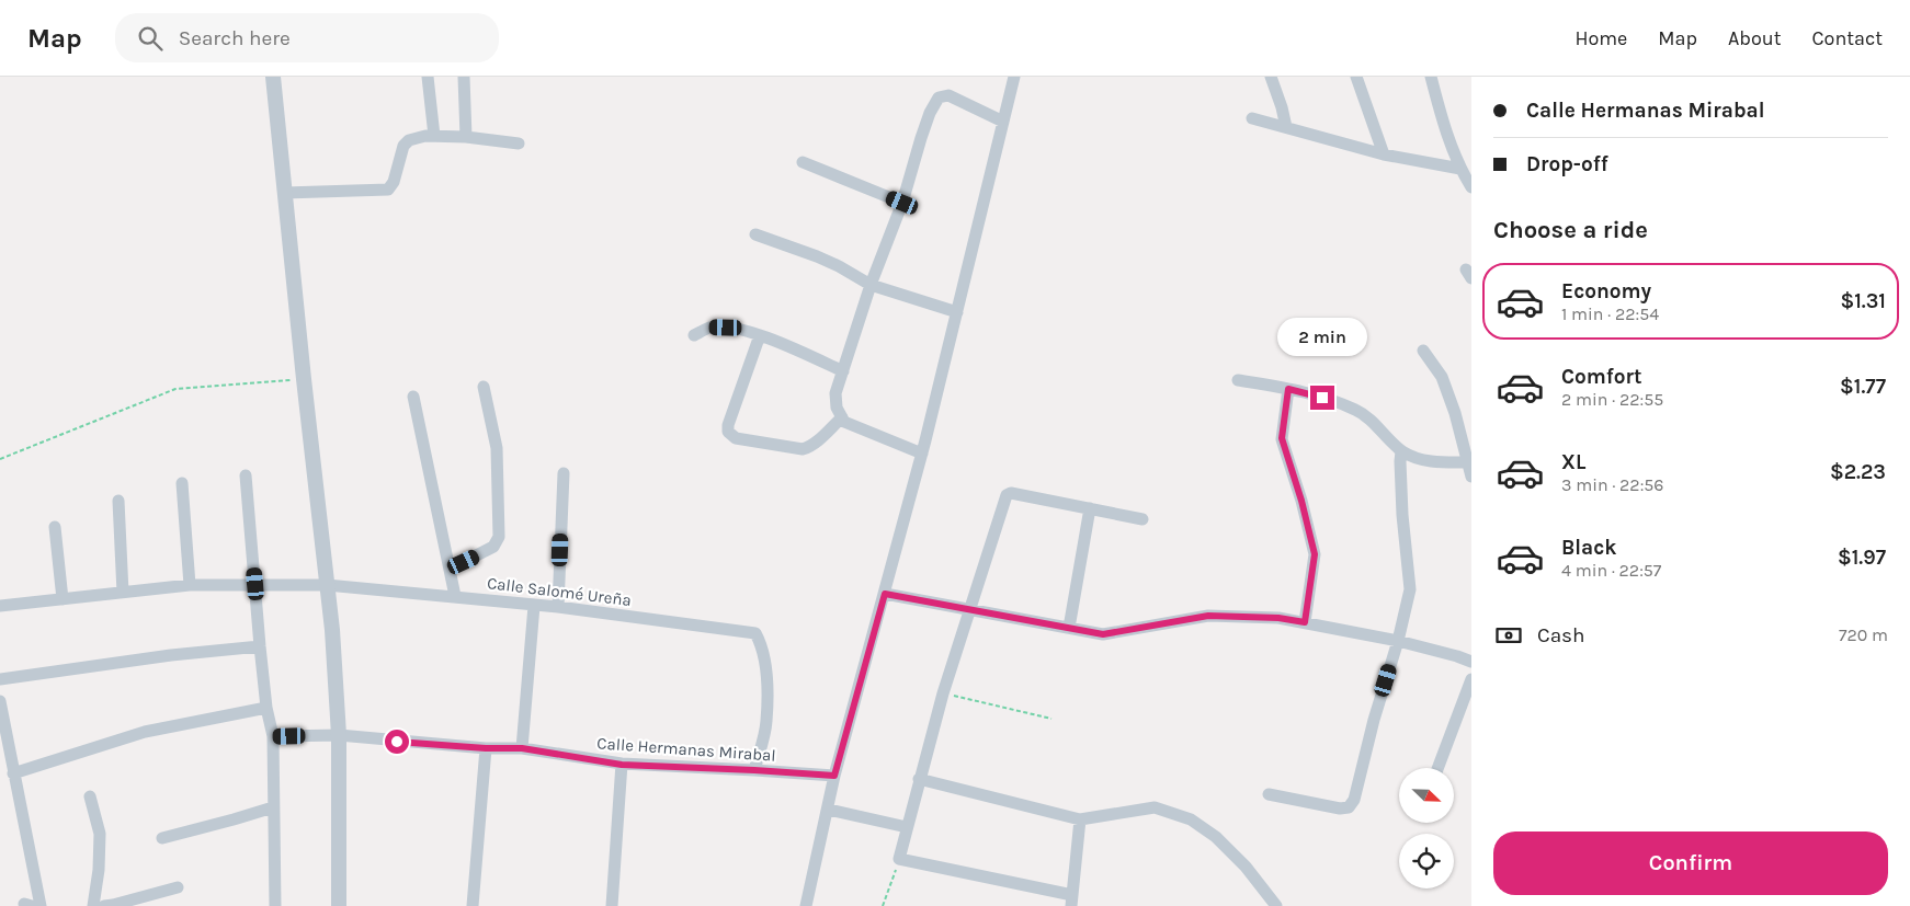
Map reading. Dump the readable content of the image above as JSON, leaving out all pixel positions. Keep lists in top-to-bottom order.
{
  "streets": {
    "street": ["Calle Salomé Ureña", "Calle Hermanas Mirabal"]
  },
  "crossings": [
    ["Calle Salomé Ureña", "Calle Hermanas Mirabal"]
  ],
  "north": "bottom right",
  "page": {
    "header": "Map",
    "search": "Search here",
    "nav": [
      "Home",
      "Map",
      "About",
      "Contact"
    ],
    "banner": ["Calle Hermanas Mirabal", "Drop-off"],
    "heading": "Choose a ride",
    "list": [
      {
        "name": "Economy",
        "note": "1 min · 22:54",
        "value": "$1.31"
      },
      {
        "name": "Comfort",
        "note": "2 min · 22:55",
        "value": "$1.77"
      },
      {
        "name": "XL",
        "note": "3 min · 22:56",
        "value": "$2.23"
      },
      {
        "name": "Black",
        "note": "4 min · 22:57",
        "value": "$1.97"
      }
    ],
    "bubble": "2 min",
    "pay": ["Cash", "720 m"],
    "buttons": "Confirm"
  }
}
